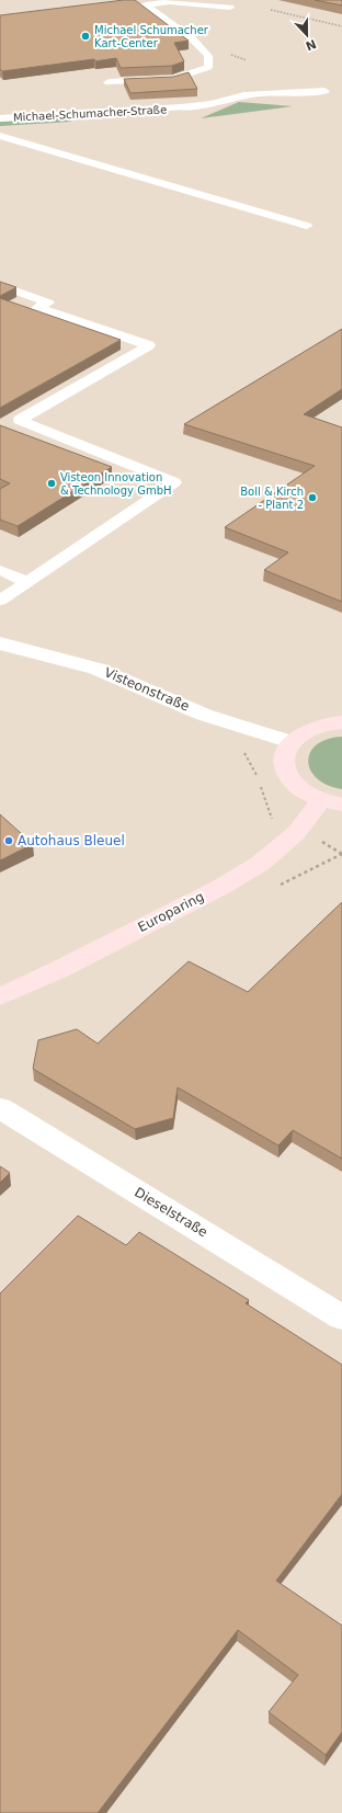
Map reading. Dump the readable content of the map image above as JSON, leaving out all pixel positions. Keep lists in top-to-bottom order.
{
  "streets": {
    "street": [
      "Michael-Schumacher-Straße",
      "Visteonstraße",
      "Europaring",
      "Dieselstraße"
    ]
  },
  "crossings": [
    ["Visteonstraße", "Europaring"]
  ],
  "places": [
    "Michael Schumacher Kart-Center",
    "Visteon Innovation & Technology GmbH",
    "Boll & Kirch - Plant 2",
    "Autohaus Bleuel"
  ],
  "north": "bottom"
}
